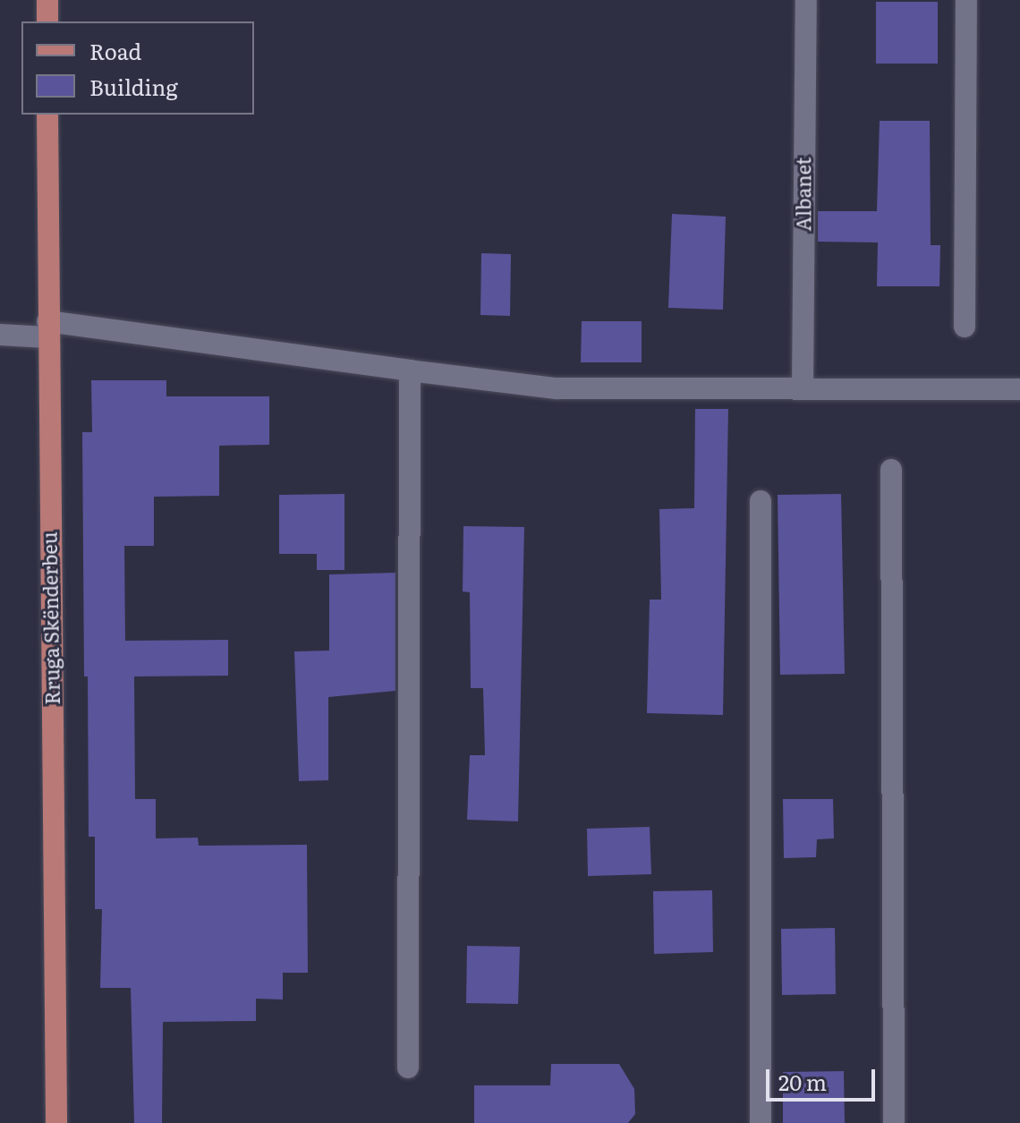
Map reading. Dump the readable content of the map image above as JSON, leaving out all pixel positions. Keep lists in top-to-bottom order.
{
  "streets": {
    "main road": ["Rruga Skënderbeu"],
    "street": ["Albanet"]
  },
  "legend": ["Road", "Building"],
  "scale_bar": "20 m"
}
